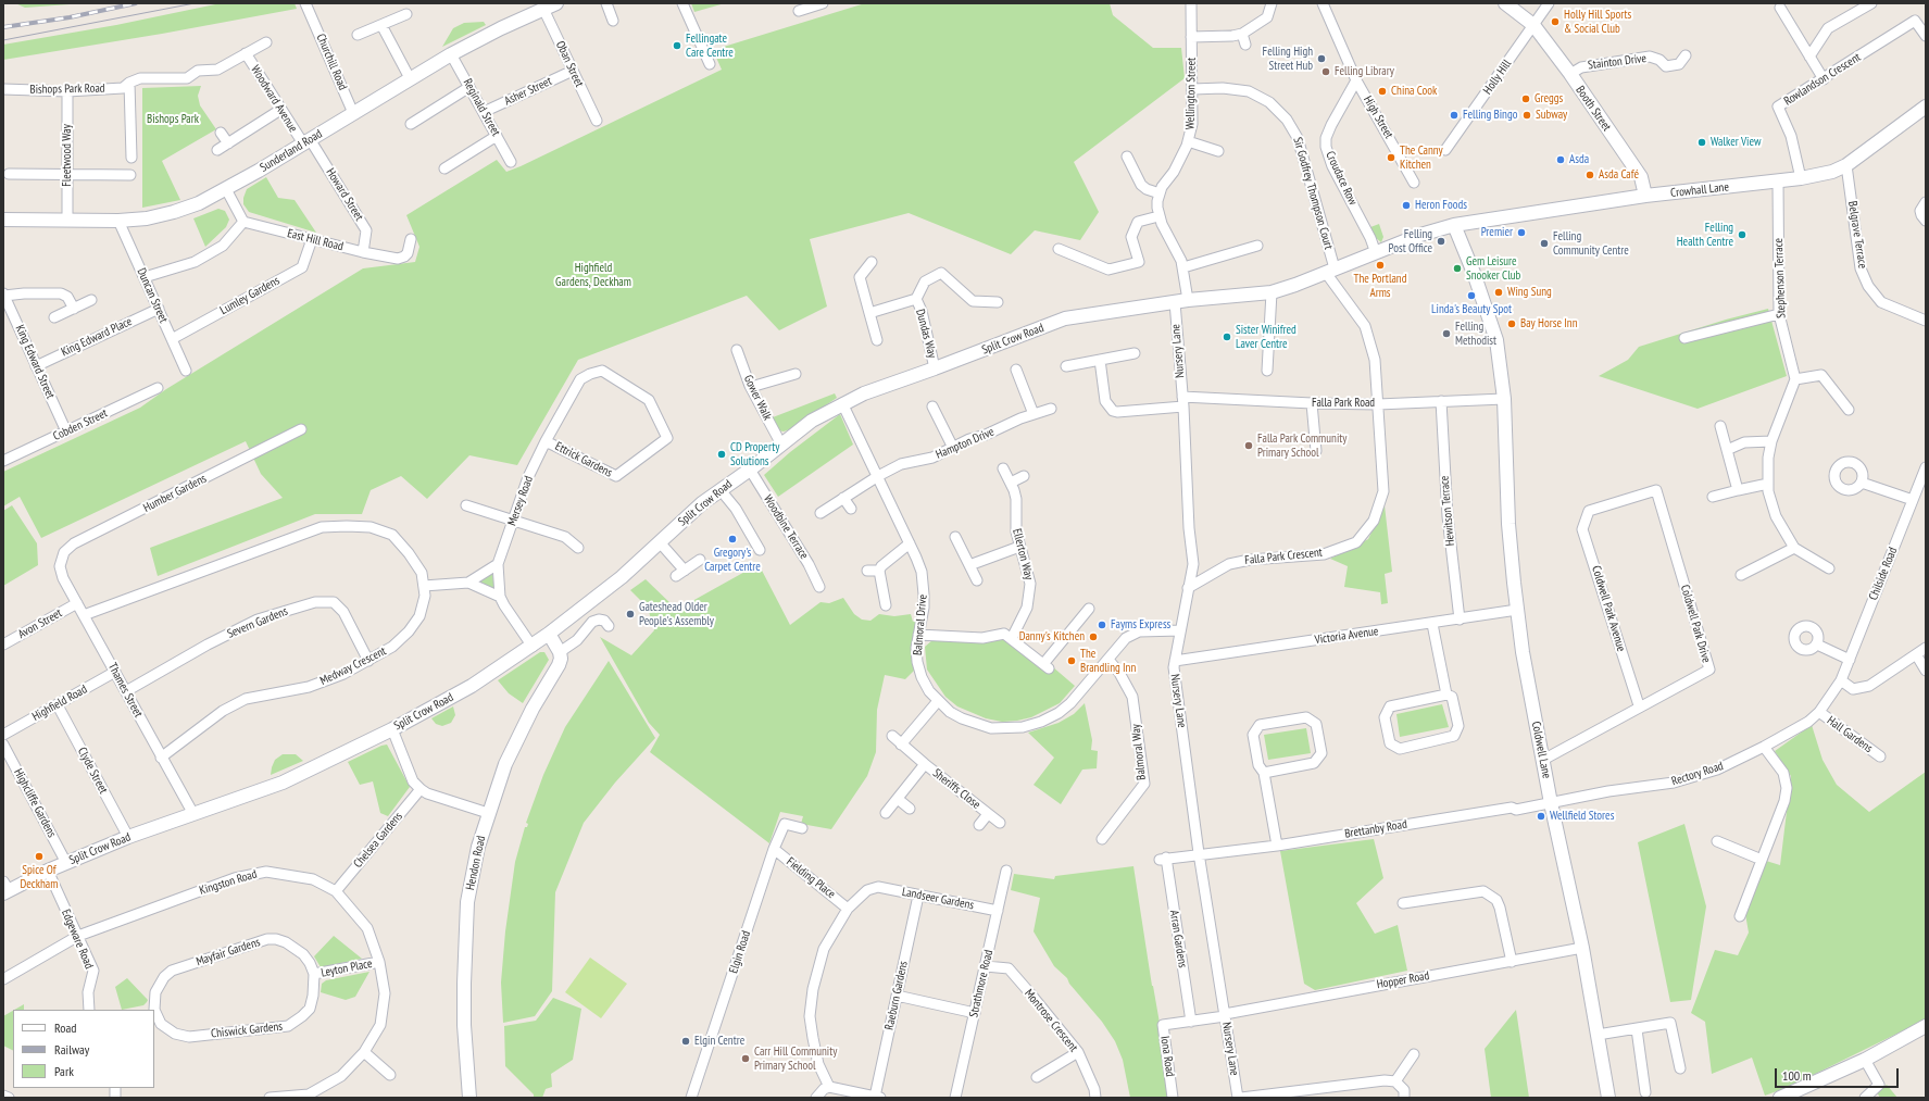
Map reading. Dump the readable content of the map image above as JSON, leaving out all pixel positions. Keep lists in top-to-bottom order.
{
  "streets": {
    "street": [
      "Churchill Road",
      "Stainton Drive",
      "Oban Street",
      "Holly Hill",
      "Rowlandson Crescent",
      "Bishops Park Road",
      "Asher Street",
      "Wellington Street",
      "Woodward Avenue",
      "Reginald Street",
      "Booth Street",
      "High Street",
      "Sunderland Road",
      "Fleetwood Way",
      "Croudace Row",
      "Crowhall Lane",
      "Sir Godfrey Thompson Court",
      "Howard Street",
      "Belgrave Terrace",
      "East Hill Road",
      "Stephenson Terrace",
      "Duncan Street",
      "Lumley Gardens",
      "Dundas Way",
      "King Edward Place",
      "Split Crow Road",
      "Nursery Lane",
      "King Edward Street",
      "Gower Walk",
      "Falla Park Road",
      "Cobden Street",
      "Hampton Drive",
      "Ettrick Gardens",
      "Humber Gardens",
      "Mersey Road",
      "Hewitson Terrace",
      "Woodbine Terrace",
      "Ellerton Way",
      "Falla Park Crescent",
      "Chilside Road",
      "Coldwell Park Avenue",
      "Severn Gardens",
      "Avon Street",
      "Coldwell Park Drive",
      "Balmoral Drive",
      "Victoria Avenue",
      "Medway Crescent",
      "Thames Street",
      "Highfield Road",
      "Hall Gardens",
      "Coldwell Lane",
      "Balmoral Way",
      "Clyde Street",
      "Rectory Road",
      "Sheriffs Close",
      "Highcliffe Gardens",
      "Brettanby Road",
      "Chelsea Gardens",
      "Hendon Road",
      "Fielding Place",
      "Kingston Road",
      "Landseer Gardens",
      "Edgeware Road",
      "Arran Gardens",
      "Mayfair Gardens",
      "Elgin Road",
      "Leyton Place",
      "Hopper Road",
      "Strathmore Road",
      "Raeburn Gardens",
      "Montrose Crescent",
      "Chiswick Gardens",
      "Iona Road"
    ]
  },
  "crossings": [
    ["Churchill Road", "Sunderland Road"],
    ["Stainton Drive", "Booth Street"],
    ["Oban Street", "Asher Street"],
    ["Oban Street", "Sunderland Road"],
    ["Holly Hill", "Booth Street"],
    ["Rowlandson Crescent", "Crowhall Lane"],
    ["Bishops Park Road", "Woodward Avenue"],
    ["Bishops Park Road", "Fleetwood Way"],
    ["Asher Street", "Reginald Street"],
    ["Wellington Street", "Sir Godfrey Thompson Court"],
    ["Wellington Street", "Split Crow Road"],
    ["Woodward Avenue", "Sunderland Road"],
    ["Woodward Avenue", "Howard Street"],
    ["Reginald Street", "Sunderland Road"],
    ["Booth Street", "Crowhall Lane"],
    ["High Street", "Croudace Row"],
    ["Sunderland Road", "Fleetwood Way"],
    ["Sunderland Road", "Howard Street"],
    ["Sunderland Road", "Duncan Street"],
    ["Croudace Row", "Split Crow Road"],
    ["Crowhall Lane", "Belgrave Terrace"],
    ["Crowhall Lane", "Stephenson Terrace"],
    ["Crowhall Lane", "Split Crow Road"],
    ["Crowhall Lane", "Coldwell Lane"],
    ["Sir Godfrey Thompson Court", "Split Crow Road"],
    ["Howard Street", "East Hill Road"],
    ["East Hill Road", "Lumley Gardens"],
    ["Duncan Street", "Lumley Gardens"],
    ["Duncan Street", "King Edward Place"],
    ["Dundas Way", "Split Crow Road"],
    ["King Edward Place", "King Edward Street"],
    ["Split Crow Road", "Nursery Lane"],
    ["Split Crow Road", "Gower Walk"],
    ["Split Crow Road", "Mersey Road"],
    ["Split Crow Road", "Woodbine Terrace"],
    ["Split Crow Road", "Balmoral Drive"],
    ["Split Crow Road", "Thames Street"],
    ["Split Crow Road", "Coldwell Lane"],
    ["Split Crow Road", "Clyde Street"],
    ["Split Crow Road", "Highcliffe Gardens"],
    ["Split Crow Road", "Edgeware Road"],
    ["Nursery Lane", "Falla Park Road"],
    ["Nursery Lane", "Falla Park Crescent"],
    ["Nursery Lane", "Balmoral Drive"],
    ["Nursery Lane", "Victoria Avenue"],
    ["Nursery Lane", "Brettanby Road"],
    ["Nursery Lane", "Hopper Road"],
    ["Nursery Lane", "Iona Road"],
    ["King Edward Street", "Cobden Street"],
    ["Falla Park Road", "Hewitson Terrace"],
    ["Falla Park Road", "Falla Park Crescent"],
    ["Falla Park Road", "Coldwell Lane"],
    ["Hampton Drive", "Balmoral Drive"],
    ["Ettrick Gardens", "Mersey Road"],
    ["Humber Gardens", "Thames Street"],
    ["Hewitson Terrace", "Victoria Avenue"],
    ["Chilside Road", "Rectory Road"],
    ["Coldwell Park Avenue", "Coldwell Park Drive"],
    ["Severn Gardens", "Medway Crescent"],
    ["Severn Gardens", "Thames Street"],
    ["Avon Street", "Thames Street"],
    ["Coldwell Park Drive", "Coldwell Lane"],
    ["Balmoral Drive", "Balmoral Way"],
    ["Victoria Avenue", "Coldwell Lane"],
    ["Medway Crescent", "Thames Street"],
    ["Thames Street", "Highfield Road"],
    ["Highfield Road", "Clyde Street"],
    ["Hall Gardens", "Rectory Road"],
    ["Coldwell Lane", "Rectory Road"],
    ["Coldwell Lane", "Brettanby Road"],
    ["Coldwell Lane", "Hopper Road"],
    ["Rectory Road", "Brettanby Road"],
    ["Brettanby Road", "Arran Gardens"],
    ["Chelsea Gardens", "Kingston Road"],
    ["Fielding Place", "Landseer Gardens"],
    ["Fielding Place", "Elgin Road"],
    ["Kingston Road", "Edgeware Road"],
    ["Kingston Road", "Leyton Place"],
    ["Landseer Gardens", "Strathmore Road"],
    ["Landseer Gardens", "Raeburn Gardens"],
    ["Arran Gardens", "Iona Road"],
    ["Mayfair Gardens", "Leyton Place"],
    ["Mayfair Gardens", "Chiswick Gardens"],
    ["Leyton Place", "Chiswick Gardens"],
    ["Hopper Road", "Iona Road"],
    ["Strathmore Road", "Montrose Crescent"]
  ],
  "parks": ["Bishops Park", "Highfield Gardens, Deckham"],
  "places": [
    "Holly Hill Sports & Social Club",
    "Fellingate Care Centre",
    "Felling High Street Hub",
    "Felling Library",
    "China Cook",
    "Greggs",
    "Felling Bingo",
    "Subway",
    "Walker View",
    "The Canny Kitchen",
    "Asda",
    "Asda Café",
    "Heron Foods",
    "Premier",
    "Felling Health Centre",
    "Felling Post Office",
    "Felling Community Centre",
    "The Portland Arms",
    "Gem Leisure Snooker Club",
    "Wing Sung",
    "Linda's Beauty Spot",
    "Bay Horse Inn",
    "Felling Methodist",
    "Sister Winifred Laver Centre",
    "Falla Park Community Primary School",
    "CD Property Solutions",
    "Gregory's Carpet Centre",
    "Gateshead Older People's Assembly",
    "Fayms Express",
    "Danny's Kitchen",
    "The Brandling Inn",
    "Wellfield Stores",
    "Spice Of Deckham",
    "Elgin Centre",
    "Carr Hill Community Primary School"
  ],
  "legend": ["Road", "Railway", "Park"],
  "scale_bar": "100 m"
}
